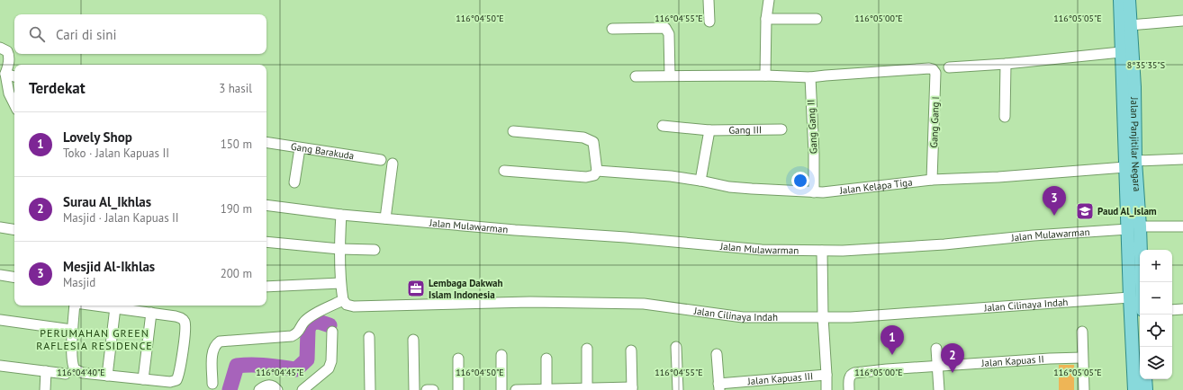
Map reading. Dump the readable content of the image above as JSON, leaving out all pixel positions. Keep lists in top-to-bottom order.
{
  "streets": {
    "main road": ["Jalan Panjitilar Negara"],
    "street": [
      "Gang Gang I",
      "Gang Gang II",
      "Gang III",
      "Gang Barakuda",
      "Jalan Kelapa Tiga",
      "Jalan Mulawarman",
      "Jalan Cilinaya Indah",
      "Jalan Kapuas II",
      "Jalan Kapuas III"
    ]
  },
  "crossings": [
    ["Gang Gang I", "Gang Gang II"],
    ["Gang Gang I", "Jalan Kelapa Tiga"],
    ["Gang Gang II", "Jalan Kelapa Tiga"],
    ["Jalan Panjitilar Negara", "Jalan Kelapa Tiga"],
    ["Jalan Panjitilar Negara", "Jalan Mulawarman"]
  ],
  "districts": ["PERUMAHAN GREEN RAFLESIA RESIDENCE"],
  "places": {
    "school or university": ["Paud Al_Islam"],
    "office": ["Lembaga Dakwah Islam Indonesia"]
  },
  "page": {
    "search": "Cari di sini",
    "heading": ["Terdekat", "3 hasil"],
    "list": [
      {
        "mark": "1",
        "name": "Lovely Shop",
        "note": "Toko · Jalan Kapuas II",
        "value": "150 m"
      },
      {
        "mark": "2",
        "name": "Surau Al_Ikhlas",
        "note": "Masjid · Jalan Kapuas II",
        "value": "190 m"
      },
      {
        "mark": "3",
        "name": "Mesjid Al-Ikhlas",
        "note": "Masjid",
        "value": "200 m"
      }
    ],
    "pins": ["3", "1", "2"],
    "map_buttons": ["+", "−"]
  },
  "coordinates": [
    "116°04'50\"E",
    "116°04'55\"E",
    "116°05'00\"E",
    "116°05'05\"E",
    "8°35'35\"S",
    "116°04'40\"E",
    "116°04'45\"E"
  ]
}
